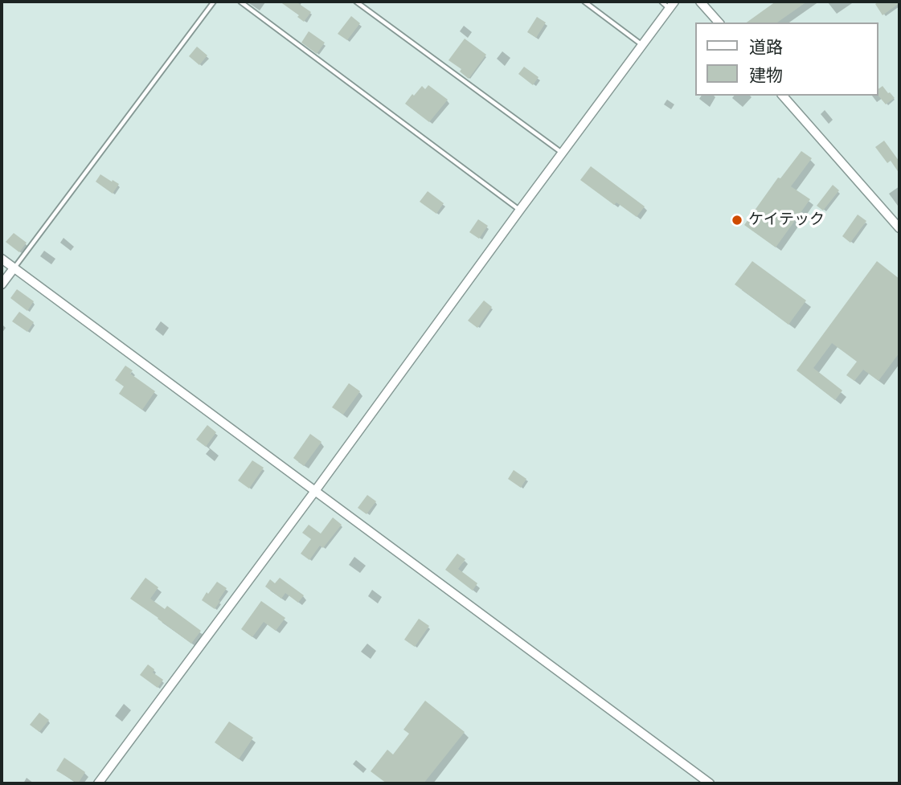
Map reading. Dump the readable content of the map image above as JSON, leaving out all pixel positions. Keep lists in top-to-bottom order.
{
  "places": ["ケイテック"],
  "legend": ["道路", "建物"]
}
